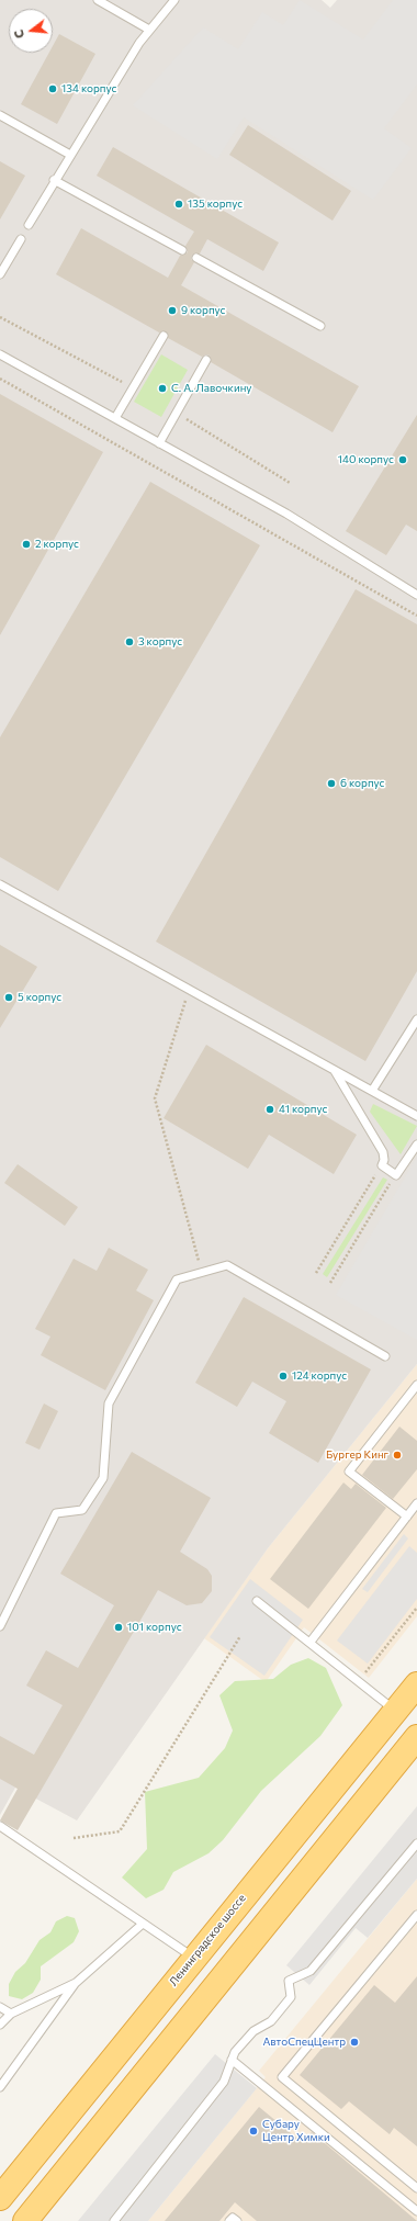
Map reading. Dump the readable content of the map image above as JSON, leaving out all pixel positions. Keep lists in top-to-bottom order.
{
  "streets": {
    "highway": ["Ленинградское шоссе"]
  },
  "places": [
    "134 корпус",
    "135 корпус",
    "9 корпус",
    "С. А. Лавочкину",
    "140 корпус",
    "2 корпус",
    "3 корпус",
    "6 корпус",
    "5 корпус",
    "41 корпус",
    "124 корпус",
    "Бургер Кинг",
    "101 корпус",
    "АвтоСпецЦентр",
    "Субару Центр Химки"
  ],
  "north": "left"
}
